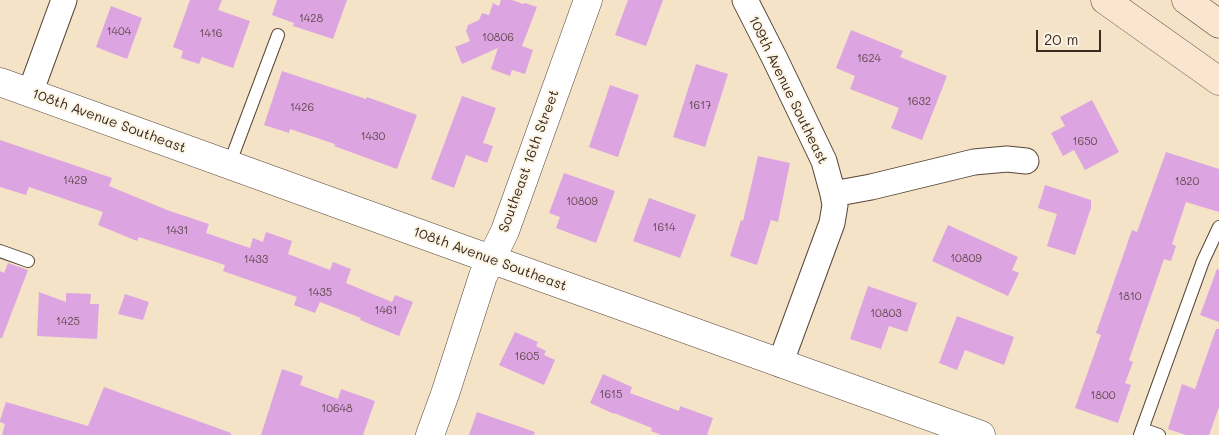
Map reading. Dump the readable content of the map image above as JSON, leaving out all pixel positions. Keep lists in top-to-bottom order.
{
  "streets": {
    "street": ["109th Avenue Southeast", "108th Avenue Southeast", "Southeast 16th Street"]
  },
  "crossings": [
    ["109th Avenue Southeast", "108th Avenue Southeast"],
    ["108th Avenue Southeast", "Southeast 16th Street"]
  ],
  "house_numbers": [
    "1428",
    "1404",
    "1416",
    "10806",
    "1624",
    "1632",
    "1617",
    "1426",
    "1430",
    "1650",
    "1429",
    "1820",
    "10809",
    "1614",
    "1431",
    "10809",
    "1433",
    "1435",
    "1810",
    "1461",
    "10803",
    "1425",
    "1605",
    "1615",
    "1800",
    "10648"
  ],
  "scale_bar": "20 m"
}
